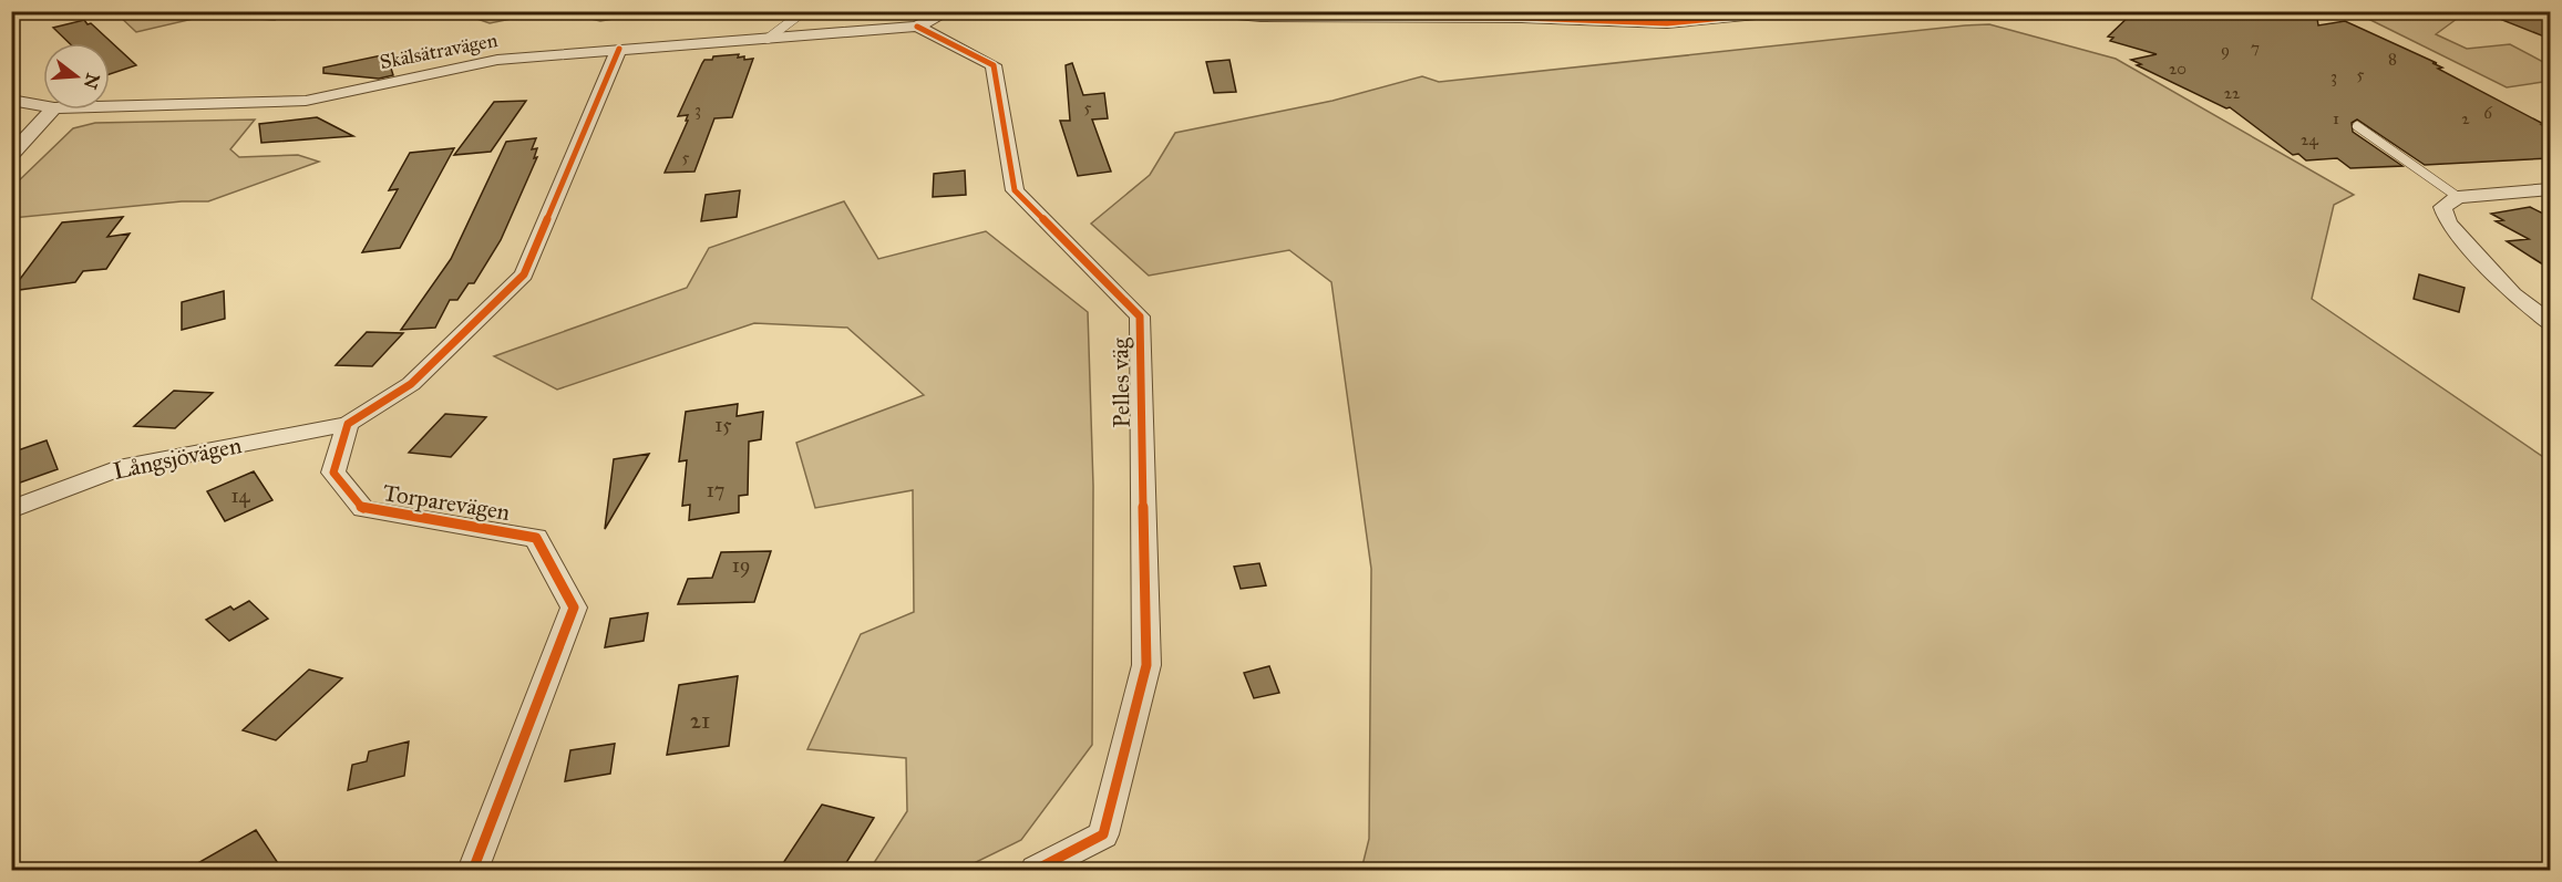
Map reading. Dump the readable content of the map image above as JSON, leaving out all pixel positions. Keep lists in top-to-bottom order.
{
  "streets": {
    "street": [
      "Skälsätravägen",
      "Pelles väg",
      "Långsjövägen",
      "Torparevägen"
    ]
  },
  "crossings": [
    ["Skälsätravägen", "Pelles väg"],
    ["Långsjövägen", "Torparevägen"]
  ],
  "house_numbers": [
    "7",
    "9",
    "8",
    "20",
    "5",
    "3",
    "22",
    "5",
    "3",
    "6",
    "1",
    "2",
    "24",
    "5",
    "15",
    "17",
    "14",
    "19",
    "21"
  ],
  "north": "right"
}
